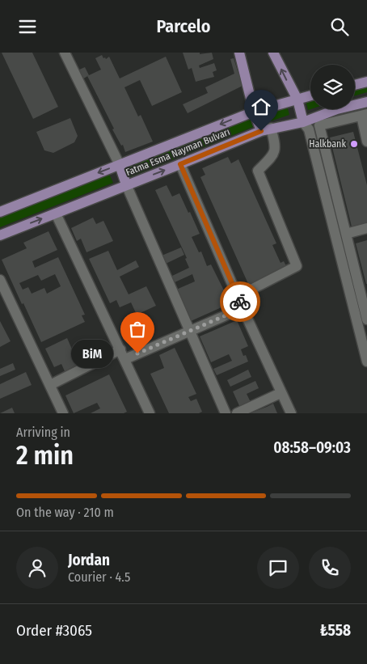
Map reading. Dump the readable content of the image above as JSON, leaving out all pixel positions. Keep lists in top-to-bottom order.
{
  "streets": {
    "main road": ["Fatma Esma Nayman Bulvarı"]
  },
  "places": ["Halkbank", "BiM"],
  "page": {
    "header": "Parcelo",
    "bubble": "BiM",
    "heading": ["2 min", "Arriving in", "08:58–09:03"],
    "panel": [
      "Jordan",
      "Courier · 4.5",
      "Order #3065",
      "₺558"
    ],
    "bar": "On the way · 210 m"
  }
}
